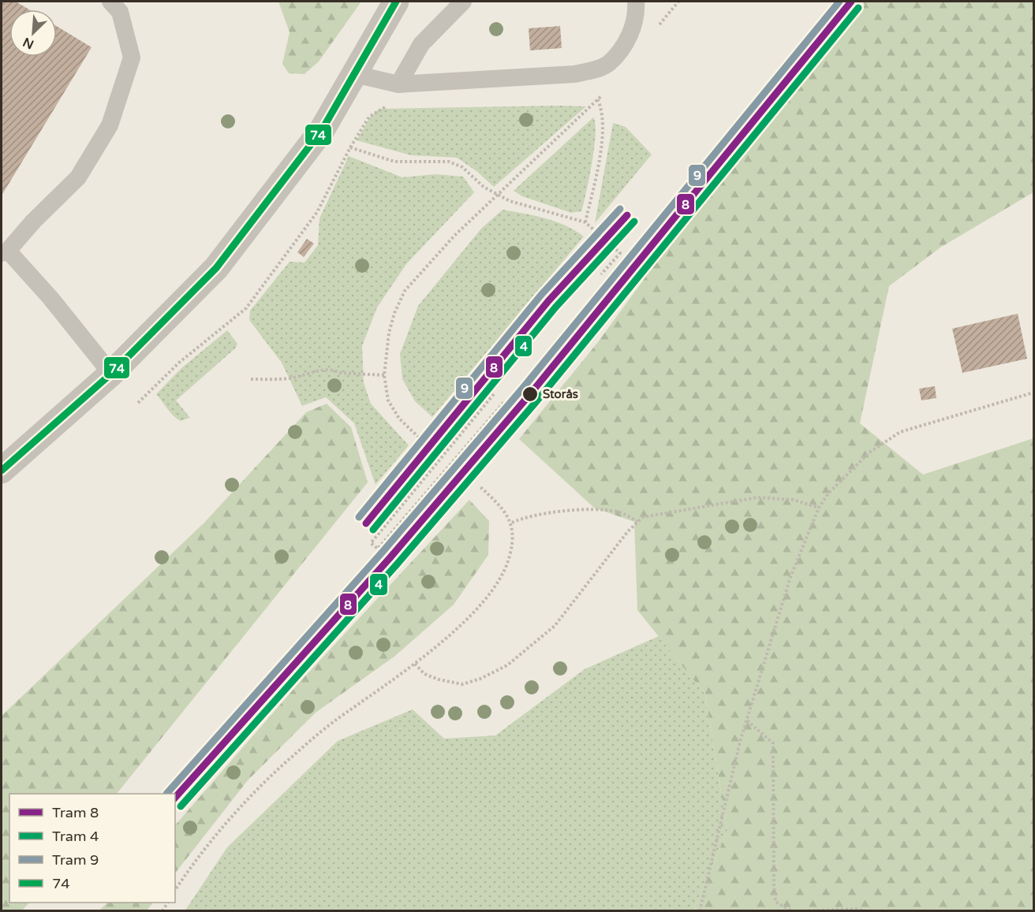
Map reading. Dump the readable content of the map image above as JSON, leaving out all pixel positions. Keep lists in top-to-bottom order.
{
  "places": ["Storås"],
  "lines": [
    "tram line 8",
    "tram line 9",
    "transit line 74",
    "tram line 4"
  ],
  "legend": [
    "Tram 8",
    "Tram 4",
    "Tram 9",
    "74"
  ],
  "north": "bottom left"
}
